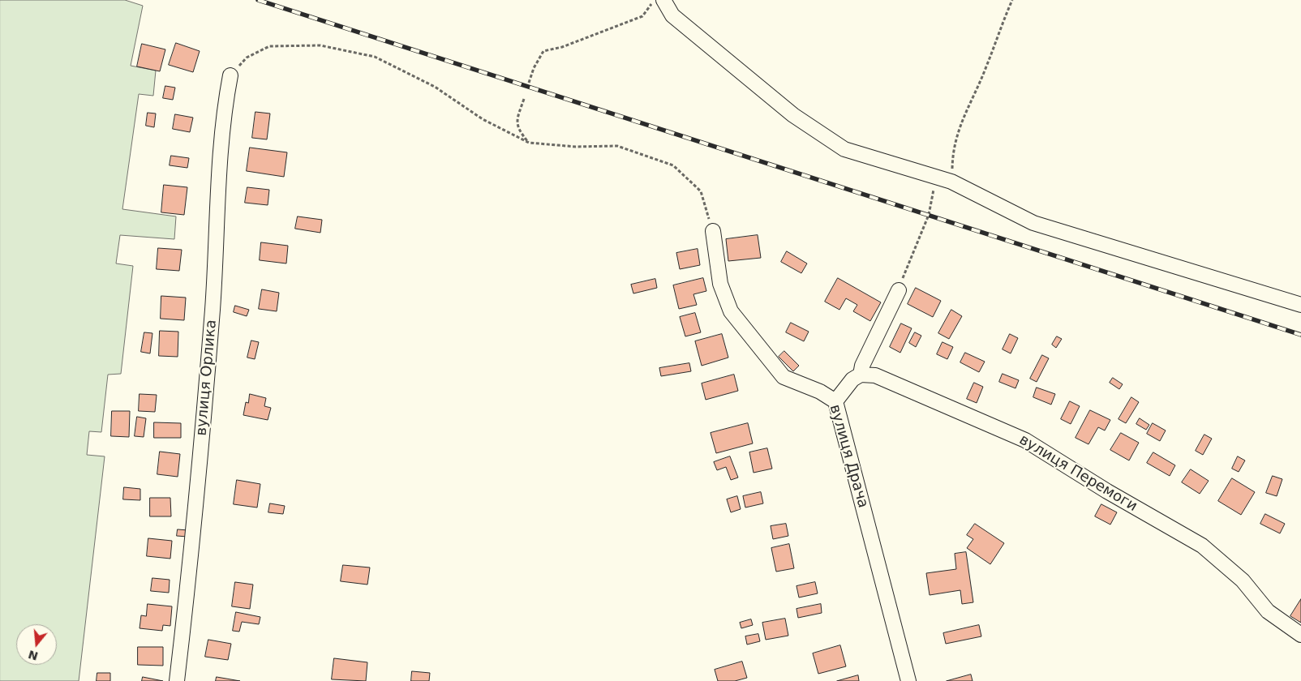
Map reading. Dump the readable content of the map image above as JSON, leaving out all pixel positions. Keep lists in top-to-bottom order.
{
  "streets": {
    "street": ["вулиця Орлика", "вулиця Драча", "вулиця Перемоги"]
  },
  "north": "bottom"
}
